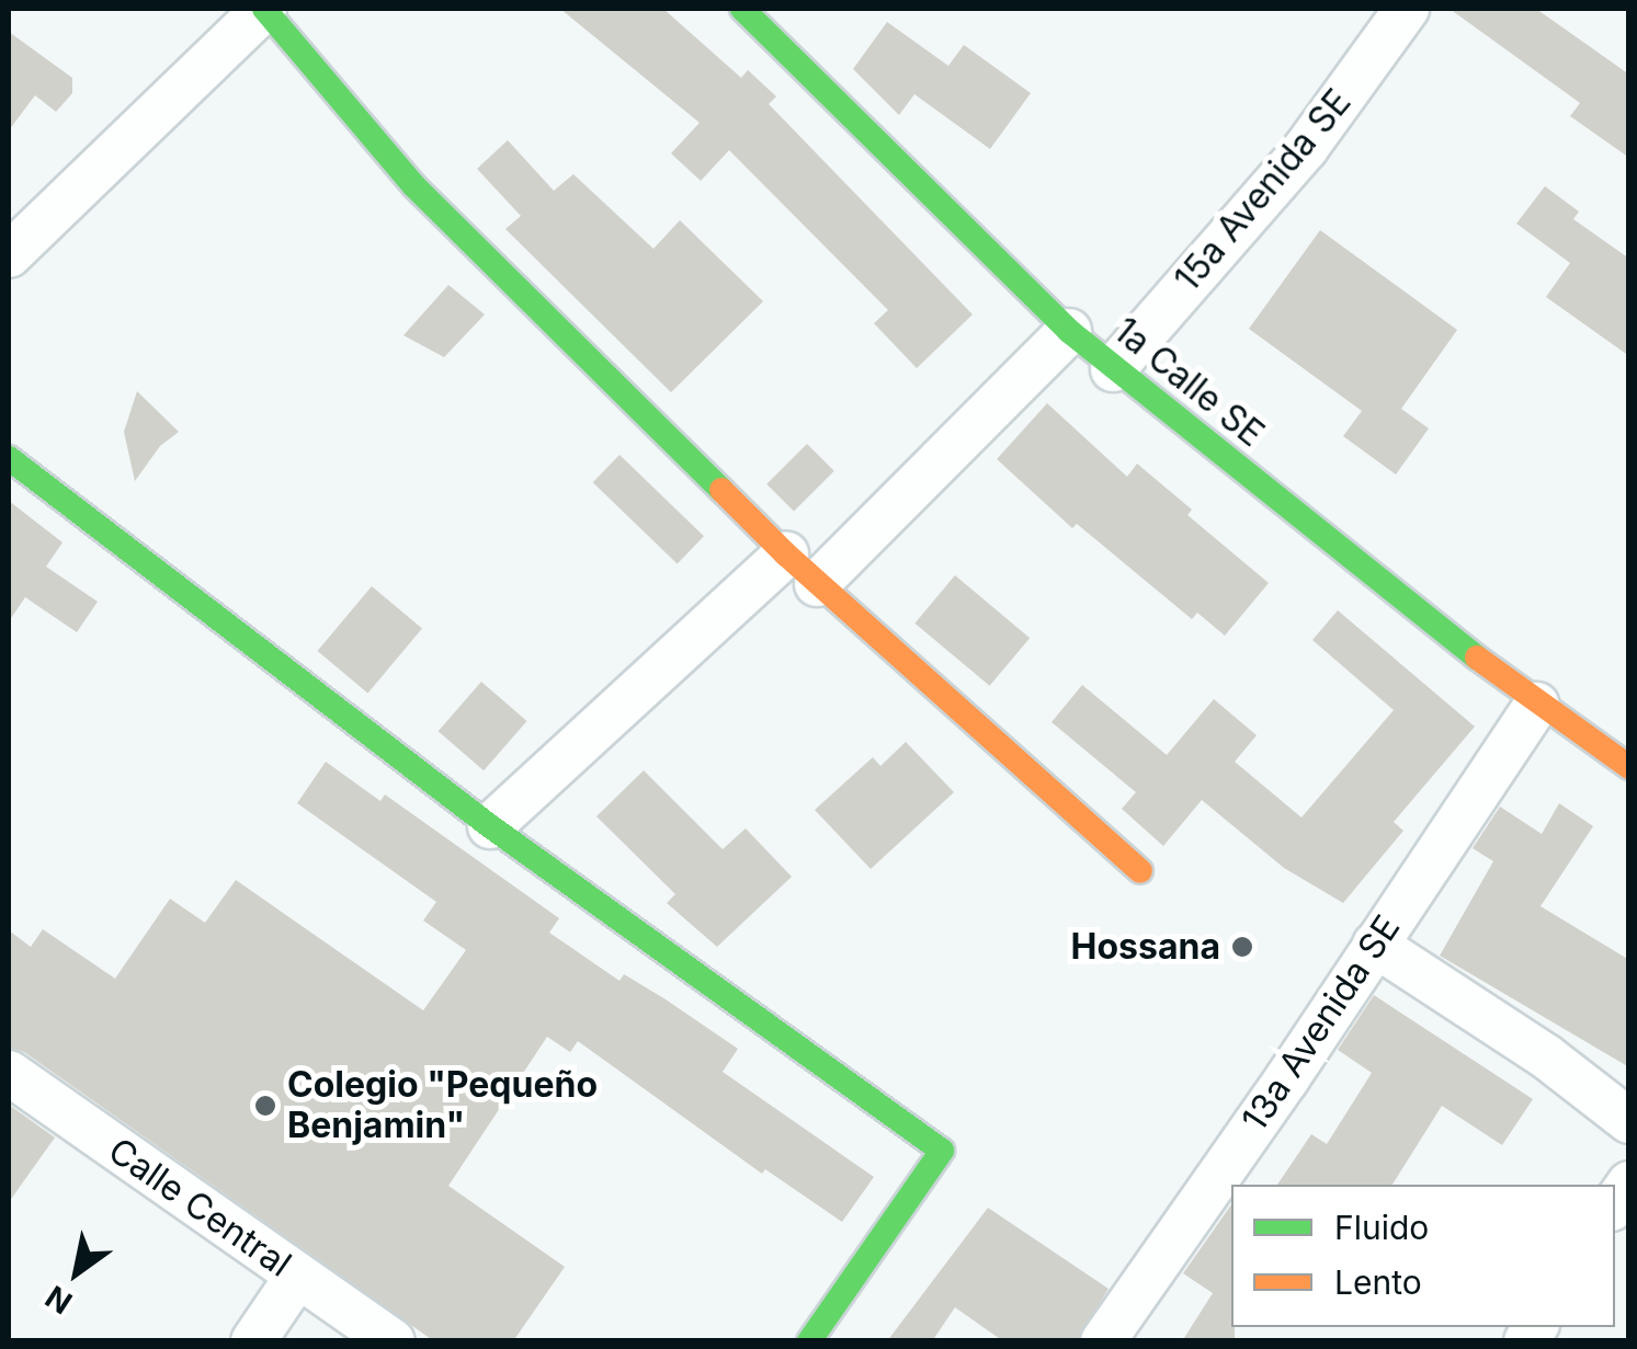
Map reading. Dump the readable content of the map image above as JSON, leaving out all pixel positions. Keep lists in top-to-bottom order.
{
  "streets": {
    "street": [
      "15a Avenida SE",
      "1a Calle SE",
      "13a Avenida SE",
      "Calle Central"
    ]
  },
  "crossings": [
    ["15a Avenida SE", "1a Calle SE"],
    ["1a Calle SE", "13a Avenida SE"]
  ],
  "places": ["Hossana", "Colegio \"Pequeño Benjamin\""],
  "legend": ["Fluido", "Lento"],
  "north": "bottom left"
}
